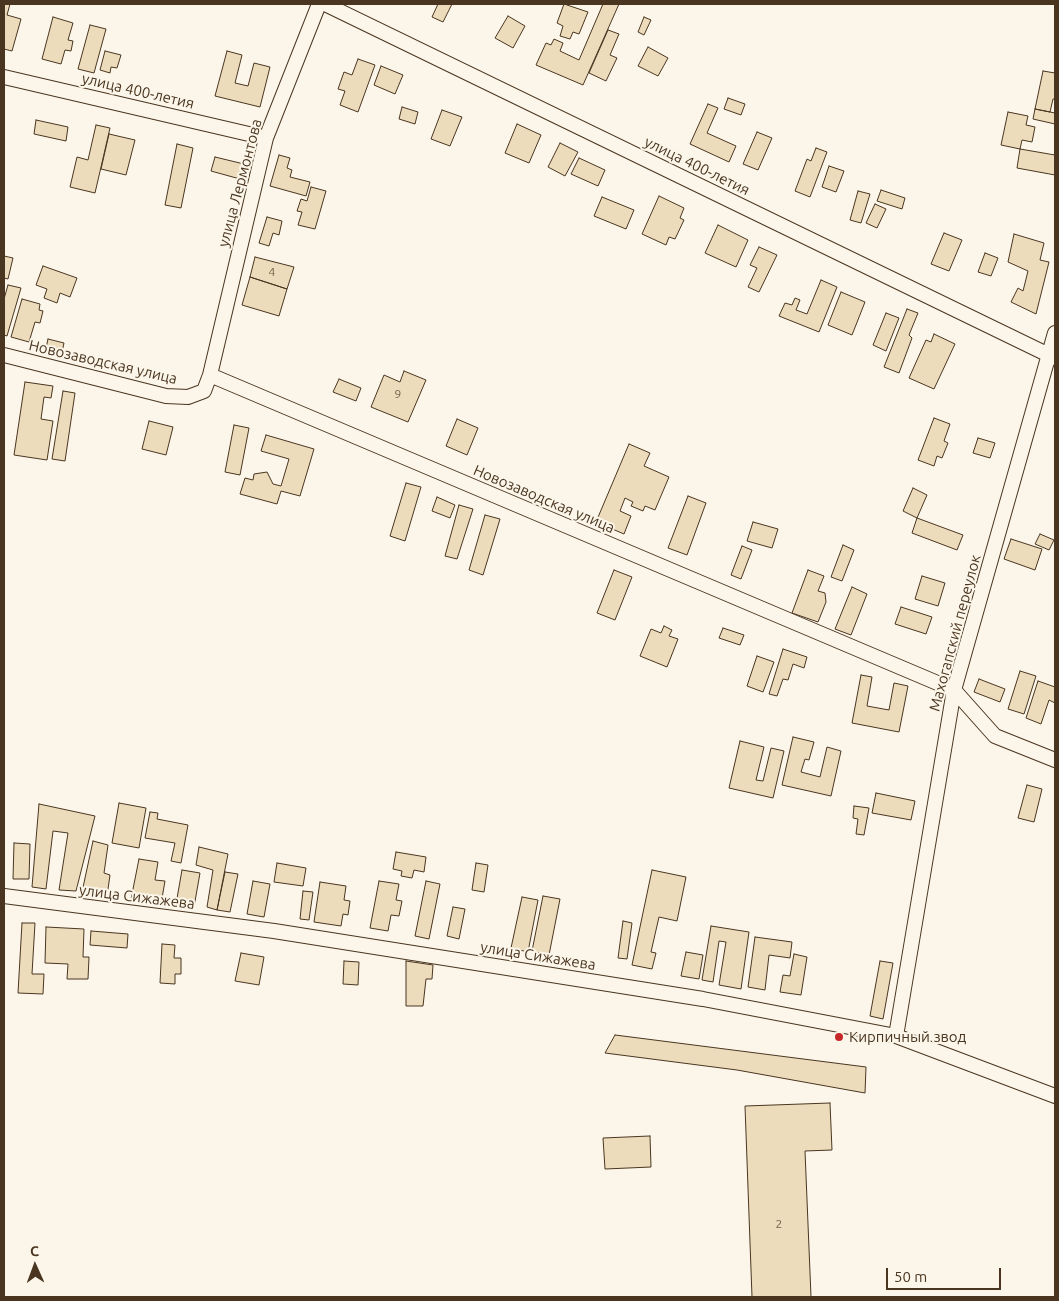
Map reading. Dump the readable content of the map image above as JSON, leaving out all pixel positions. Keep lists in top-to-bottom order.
{
  "streets": {
    "street": [
      "улица 400-летия",
      "улица Лермонтова",
      "Новозаводская улица",
      "Махогапский переулок",
      "улица Сижажева"
    ]
  },
  "crossings": [
    ["улица 400-летия", "улица Лермонтова"],
    ["улица 400-летия", "Махогапский переулок"],
    ["улица Лермонтова", "Новозаводская улица"],
    ["Новозаводская улица", "Махогапский переулок"],
    ["Махогапский переулок", "улица Сижажева"]
  ],
  "places": ["Кирпичный звод"],
  "house_numbers": ["4", "9", "2"],
  "scale_bar": "50 m",
  "north": "top"
}
